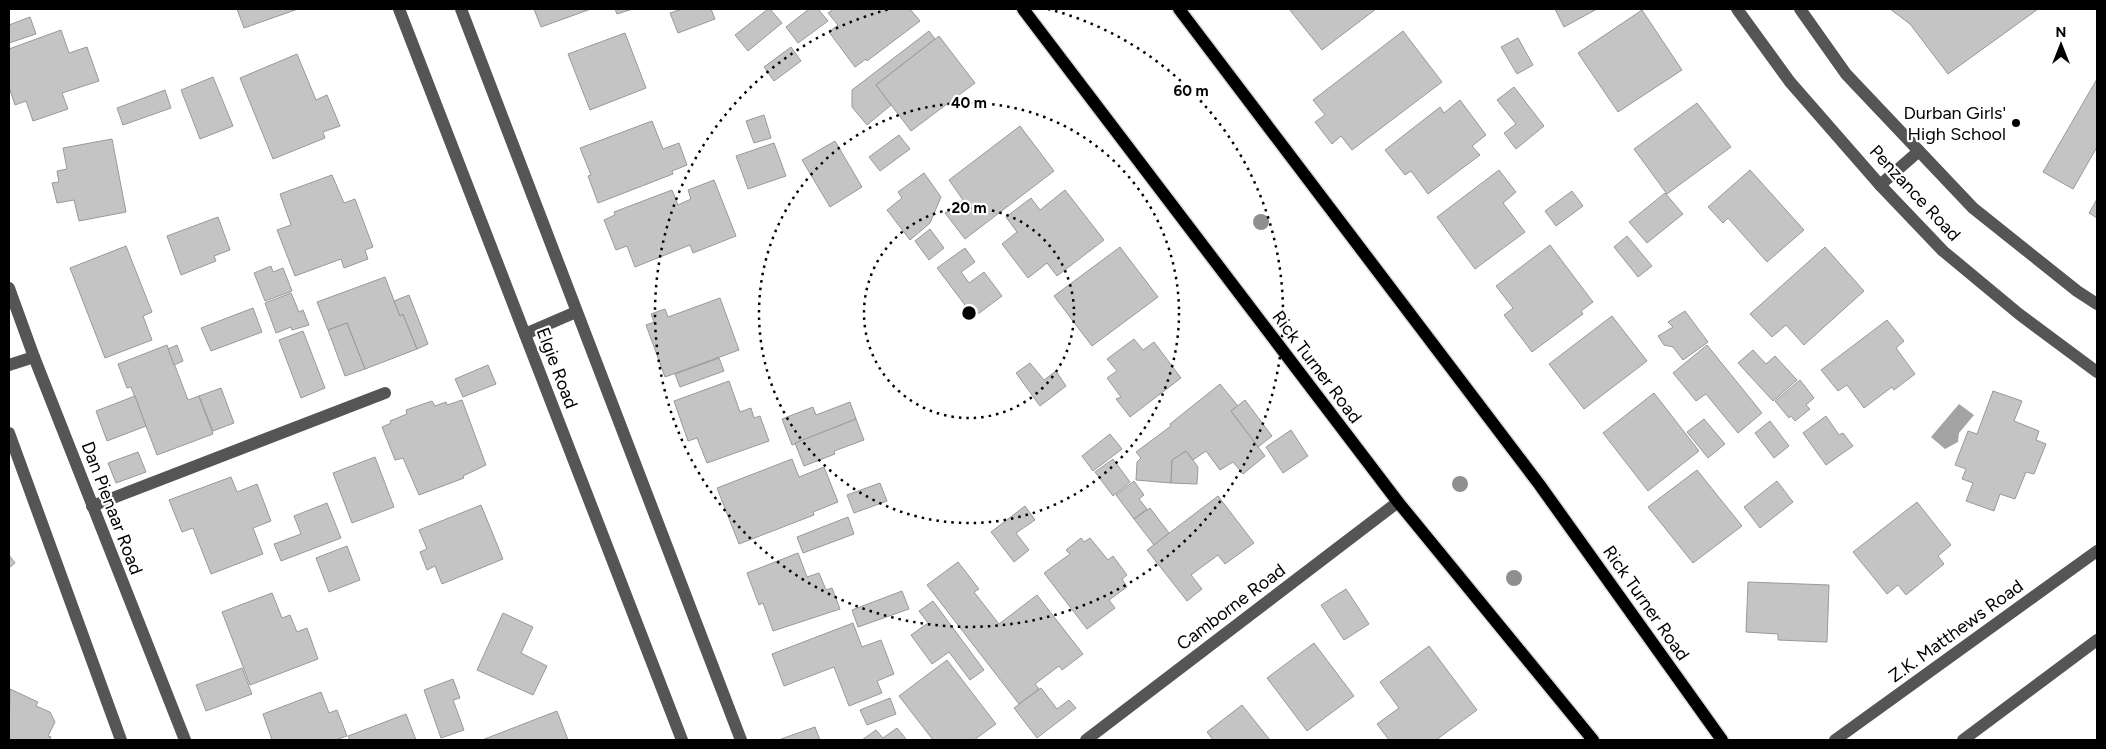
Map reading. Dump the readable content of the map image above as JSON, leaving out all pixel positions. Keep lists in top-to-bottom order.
{
  "streets": {
    "main road": ["Rick Turner Road"],
    "street": [
      "Penzance Road",
      "Elgie Road",
      "Dan Pienaar Road",
      "Camborne Road",
      "Z.K. Matthews Road"
    ]
  },
  "crossings": [
    ["Rick Turner Road", "Camborne Road"]
  ],
  "places": ["Durban Girls' High School"],
  "north": "top",
  "rings": ["60 m", "40 m", "20 m"]
}
